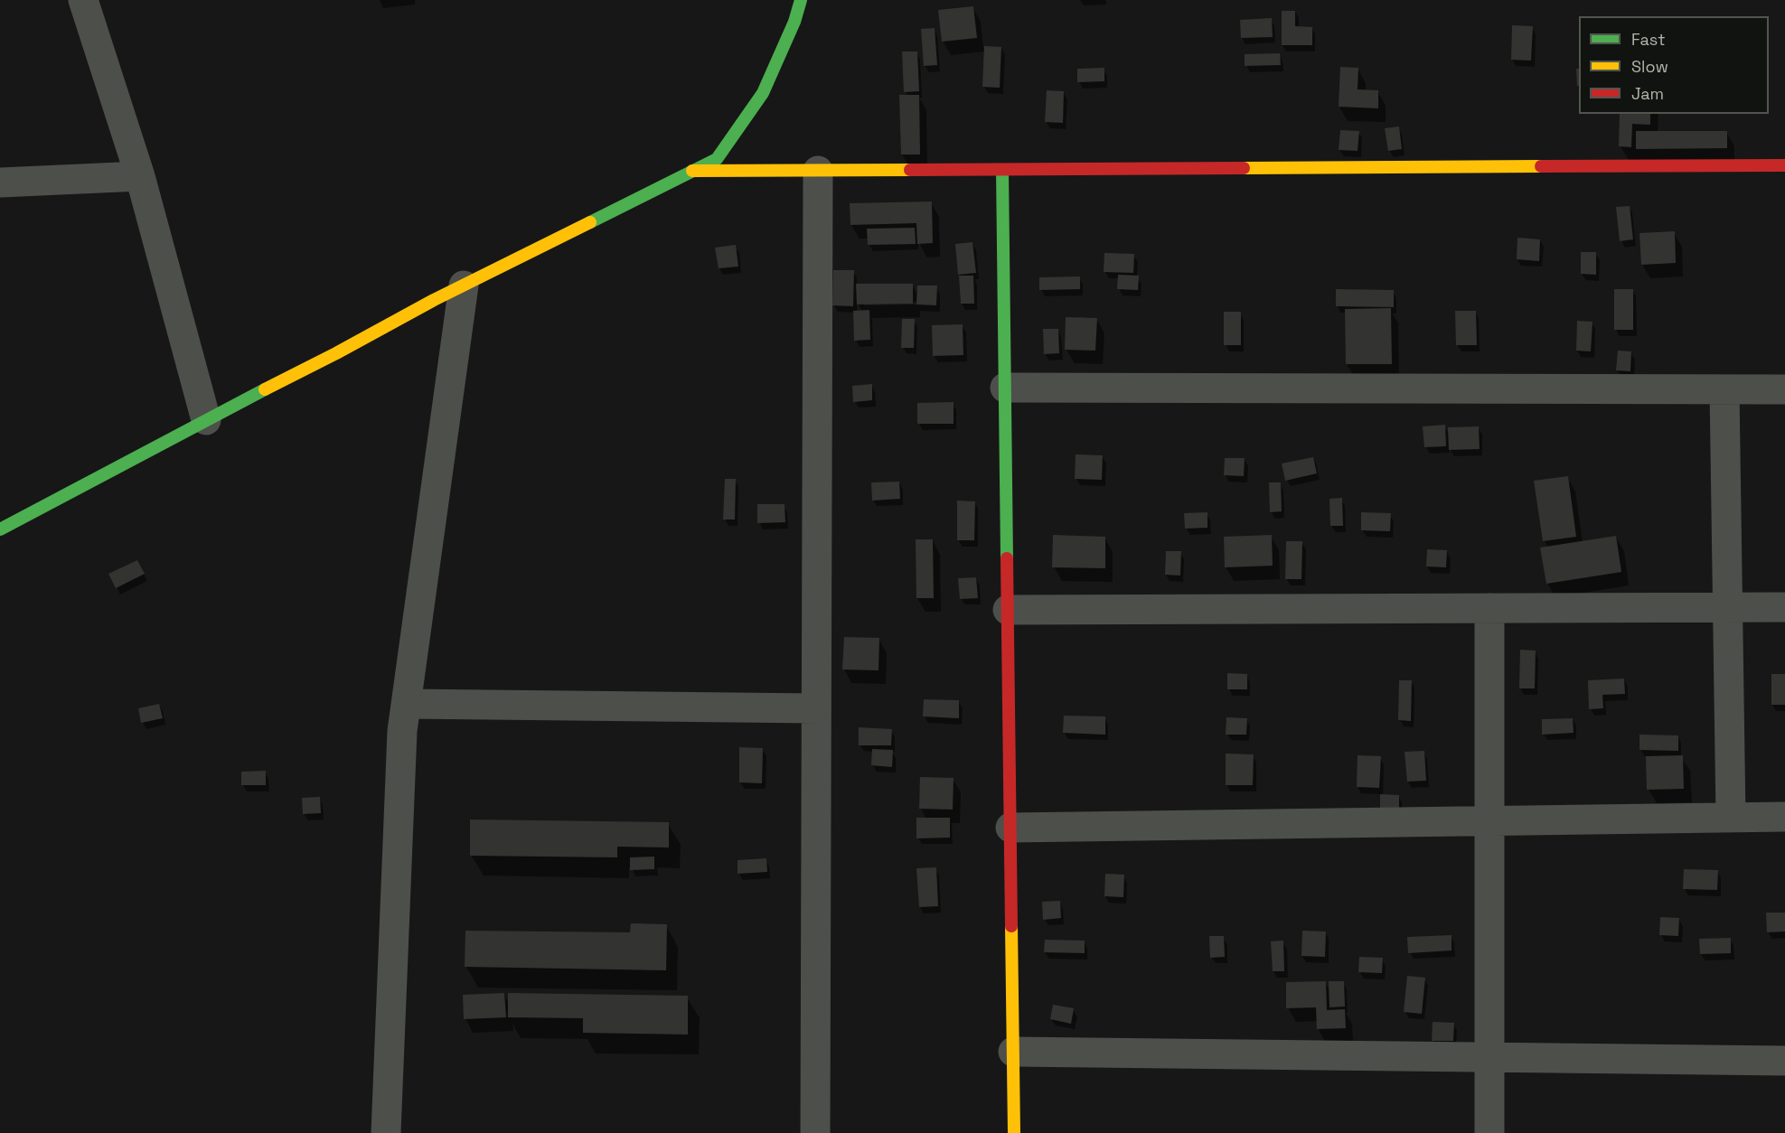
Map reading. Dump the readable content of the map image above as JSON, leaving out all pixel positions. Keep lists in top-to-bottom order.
{
  "legend": ["Fast", "Slow", "Jam"]
}
